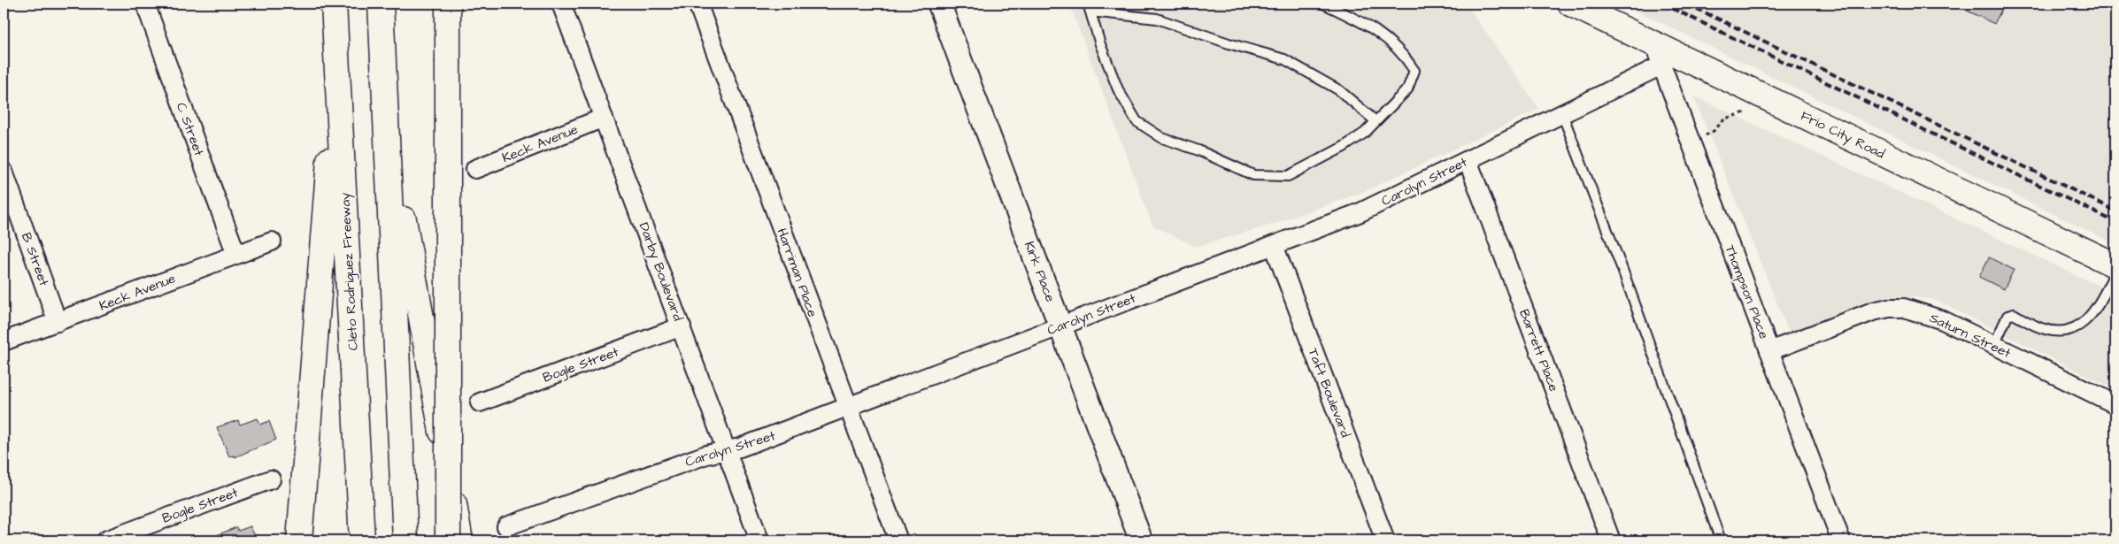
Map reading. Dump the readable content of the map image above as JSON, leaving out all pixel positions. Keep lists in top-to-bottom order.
{
  "streets": {
    "main road": ["Frio City Road", "Cleto Rodriguez Freeway"],
    "street": [
      "C Street",
      "Keck Avenue",
      "Carolyn Street",
      "B Street",
      "Darby Boulevard",
      "Kirk Place",
      "Harriman Place",
      "Thompson Place",
      "Saturn Street",
      "Barrett Place",
      "Bogle Street",
      "Taft Boulevard"
    ]
  },
  "crossings": [
    ["C Street", "Keck Avenue"],
    ["Frio City Road", "Thompson Place"],
    ["Keck Avenue", "B Street"],
    ["Keck Avenue", "Darby Boulevard"],
    ["Carolyn Street", "Darby Boulevard"],
    ["Carolyn Street", "Kirk Place"],
    ["Carolyn Street", "Harriman Place"],
    ["Carolyn Street", "Thompson Place"],
    ["Carolyn Street", "Barrett Place"],
    ["Carolyn Street", "Taft Boulevard"],
    ["Darby Boulevard", "Bogle Street"],
    ["Thompson Place", "Saturn Street"]
  ]
}
